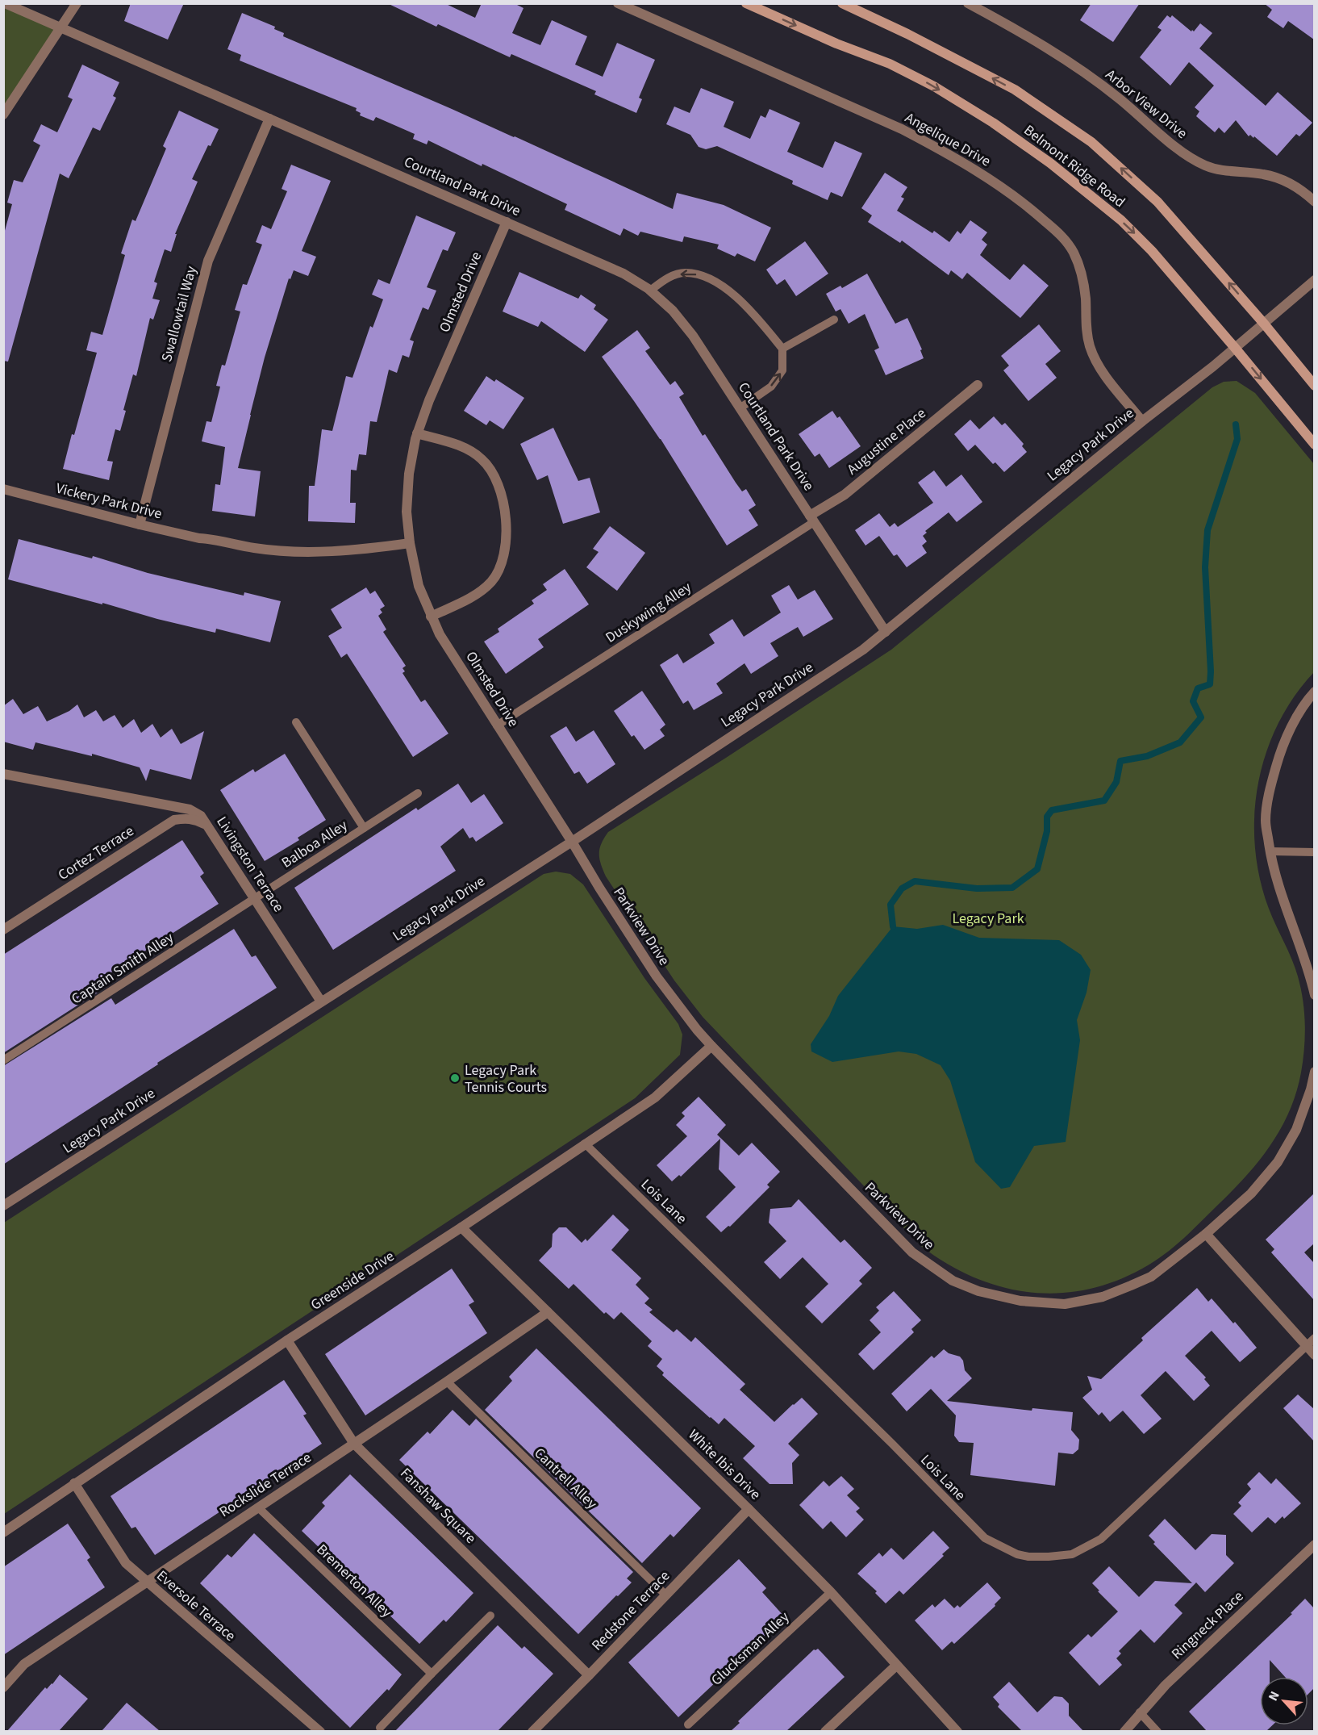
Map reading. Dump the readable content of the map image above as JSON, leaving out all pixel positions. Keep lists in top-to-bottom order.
{
  "streets": {
    "main road": ["Belmont Ridge Road"],
    "street": [
      "Arbor View Drive",
      "Angelique Drive",
      "Courtland Park Drive",
      "Olmsted Drive",
      "Swallowtail Way",
      "Augustine Place",
      "Legacy Park Drive",
      "Vickery Park Drive",
      "Cortez Terrace",
      "Livingston Terrace",
      "Parkview Drive",
      "Greenside Drive",
      "White Ibis Drive",
      "Rockslide Terrace",
      "Fanshaw Square",
      "Eversole Terrace",
      "Redstone Terrace",
      "Ringneck Place"
    ],
    "lane": [
      "Duskywing Alley",
      "Balboa Alley",
      "Captain Smith Alley",
      "Lois Lane",
      "Cantrell Alley",
      "Bremerton Alley",
      "Glucksman Alley"
    ]
  },
  "crossings": [
    ["Angelique Drive", "Legacy Park Drive"],
    ["Belmont Ridge Road", "Legacy Park Drive"],
    ["Courtland Park Drive", "Olmsted Drive"],
    ["Courtland Park Drive", "Swallowtail Way"],
    ["Courtland Park Drive", "Augustine Place"],
    ["Courtland Park Drive", "Duskywing Alley"],
    ["Olmsted Drive", "Legacy Park Drive"],
    ["Olmsted Drive", "Vickery Park Drive"],
    ["Olmsted Drive", "Duskywing Alley"],
    ["Olmsted Drive", "Parkview Drive"],
    ["Swallowtail Way", "Vickery Park Drive"],
    ["Augustine Place", "Duskywing Alley"],
    ["Legacy Park Drive", "Livingston Terrace"],
    ["Legacy Park Drive", "Parkview Drive"],
    ["Balboa Alley", "Livingston Terrace"],
    ["Balboa Alley", "Captain Smith Alley"],
    ["Cortez Terrace", "Livingston Terrace"],
    ["Livingston Terrace", "Captain Smith Alley"],
    ["Parkview Drive", "Greenside Drive"],
    ["Lois Lane", "Greenside Drive"],
    ["Greenside Drive", "White Ibis Drive"],
    ["Greenside Drive", "Fanshaw Square"],
    ["Greenside Drive", "Eversole Terrace"],
    ["White Ibis Drive", "Rockslide Terrace"],
    ["White Ibis Drive", "Redstone Terrace"],
    ["White Ibis Drive", "Glucksman Alley"],
    ["Cantrell Alley", "Rockslide Terrace"],
    ["Cantrell Alley", "Redstone Terrace"],
    ["Rockslide Terrace", "Fanshaw Square"],
    ["Rockslide Terrace", "Bremerton Alley"],
    ["Rockslide Terrace", "Eversole Terrace"],
    ["Fanshaw Square", "Redstone Terrace"]
  ],
  "parks": ["Legacy Park"],
  "places": ["Legacy Park Tennis Courts"],
  "north": "top left"
}
